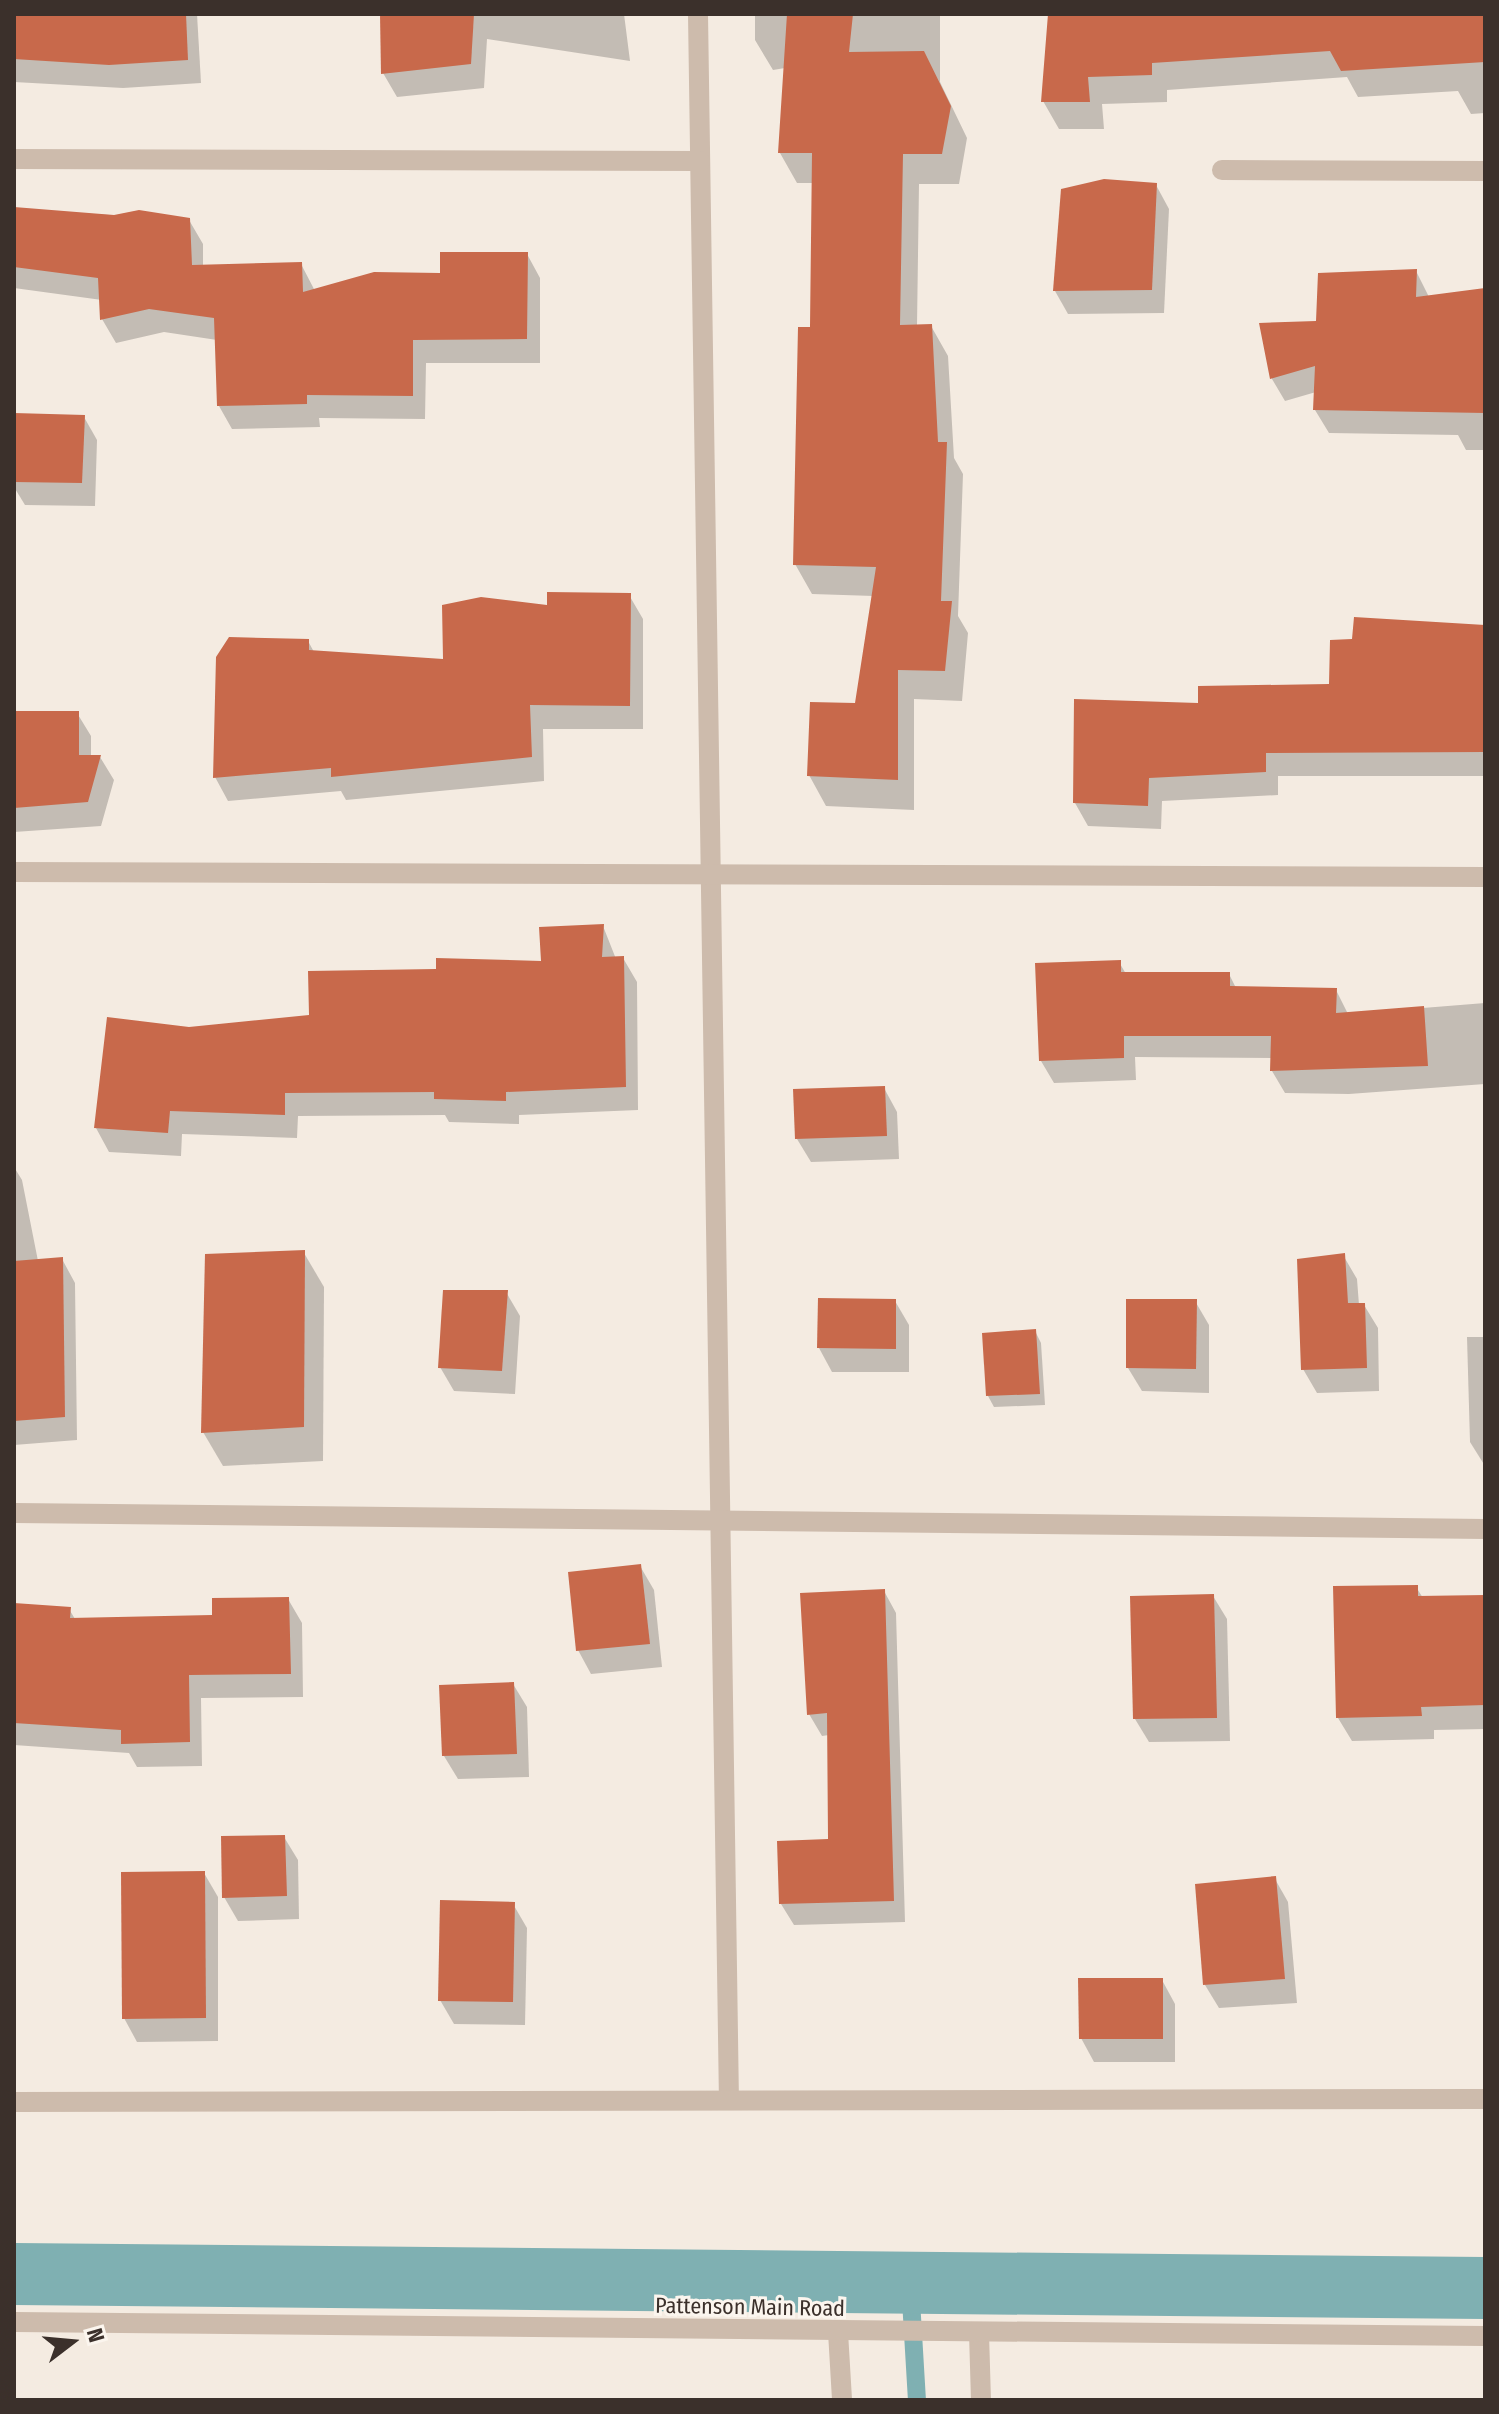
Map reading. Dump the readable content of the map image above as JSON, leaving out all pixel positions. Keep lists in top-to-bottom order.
{
  "streets": {
    "street": ["Pattenson Main Road"]
  },
  "north": "right"
}
